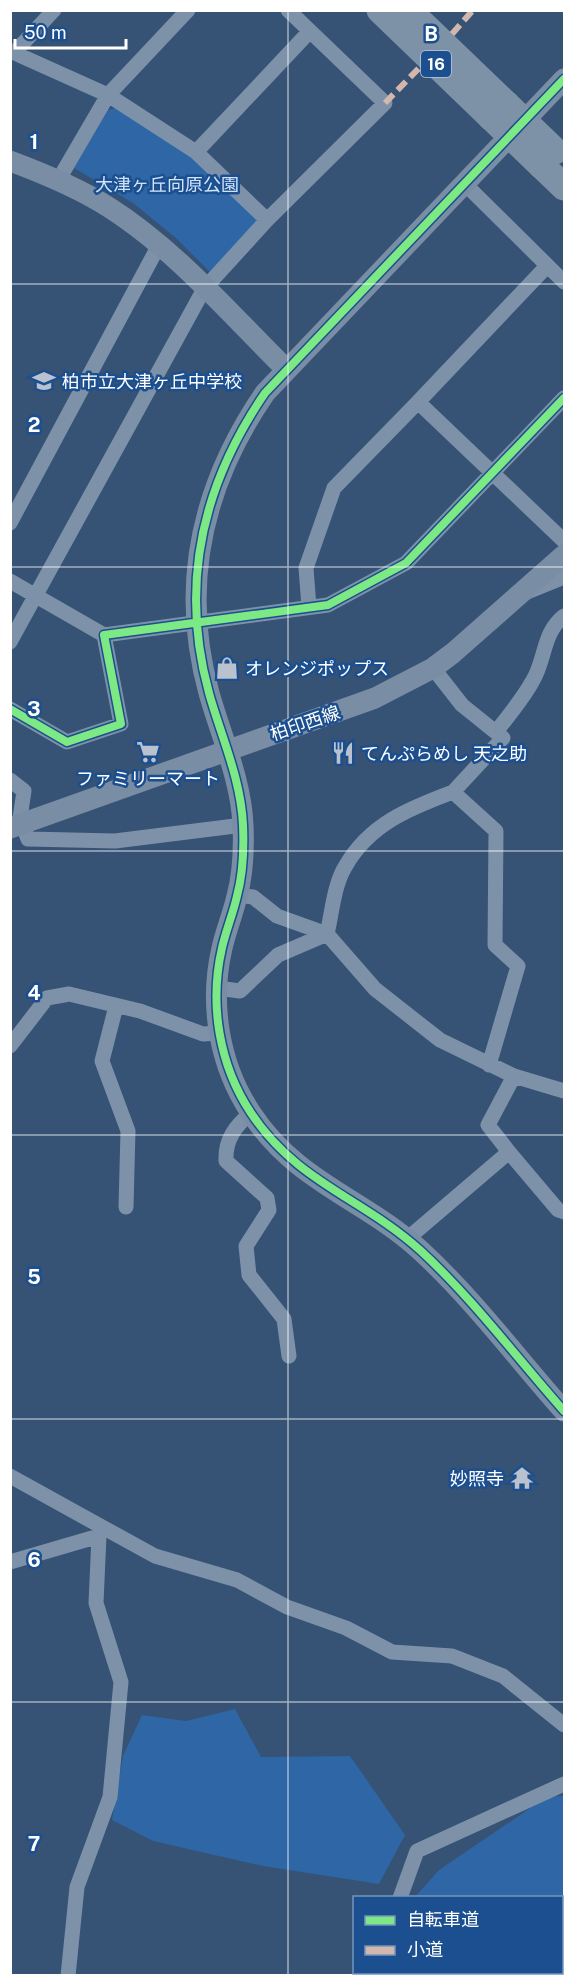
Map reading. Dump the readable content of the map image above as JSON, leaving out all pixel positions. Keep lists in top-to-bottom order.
{
  "streets": {
    "highway": ["16"],
    "street": ["柏印西線"]
  },
  "parks": ["大津ヶ丘向原公園"],
  "places": {
    "school or university": ["柏市立大津ヶ丘中学校"],
    "shop": ["オレンジポップス"],
    "supermarket": ["ファミリーマート"],
    "restaurant": ["てんぷらめし 天之助"],
    "temple": ["妙照寺"]
  },
  "legend": ["自転車道", "小道"],
  "scale_bar": "50 m",
  "grid": {
    "columns": ["B"],
    "rows": [
      "1",
      "2",
      "3",
      "4",
      "5",
      "6",
      "7"
    ]
  }
}
